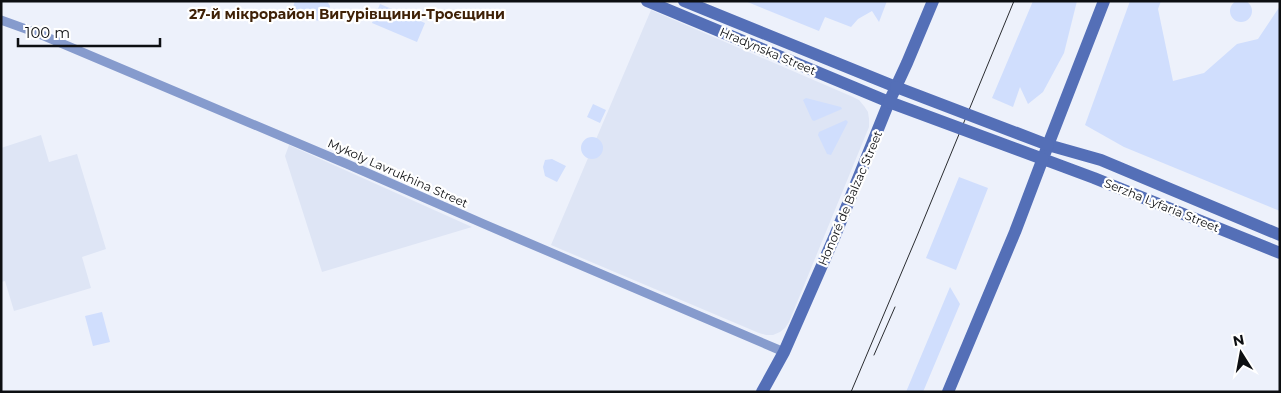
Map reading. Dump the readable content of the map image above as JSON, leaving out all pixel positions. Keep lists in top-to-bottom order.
{
  "streets": {
    "street": [
      "Hradynska Street",
      "Mykoly Lavrukhina Street",
      "Honoré de Balzac Street",
      "Serzha Lyfaria Street"
    ]
  },
  "crossings": [
    ["Hradynska Street", "Honoré de Balzac Street"],
    ["Hradynska Street", "Serzha Lyfaria Street"],
    ["Mykoly Lavrukhina Street", "Honoré de Balzac Street"]
  ],
  "districts": ["27-й мікрорайон Вигурівщини-Троєщини"],
  "scale_bar": "100 m",
  "north": "top"
}
